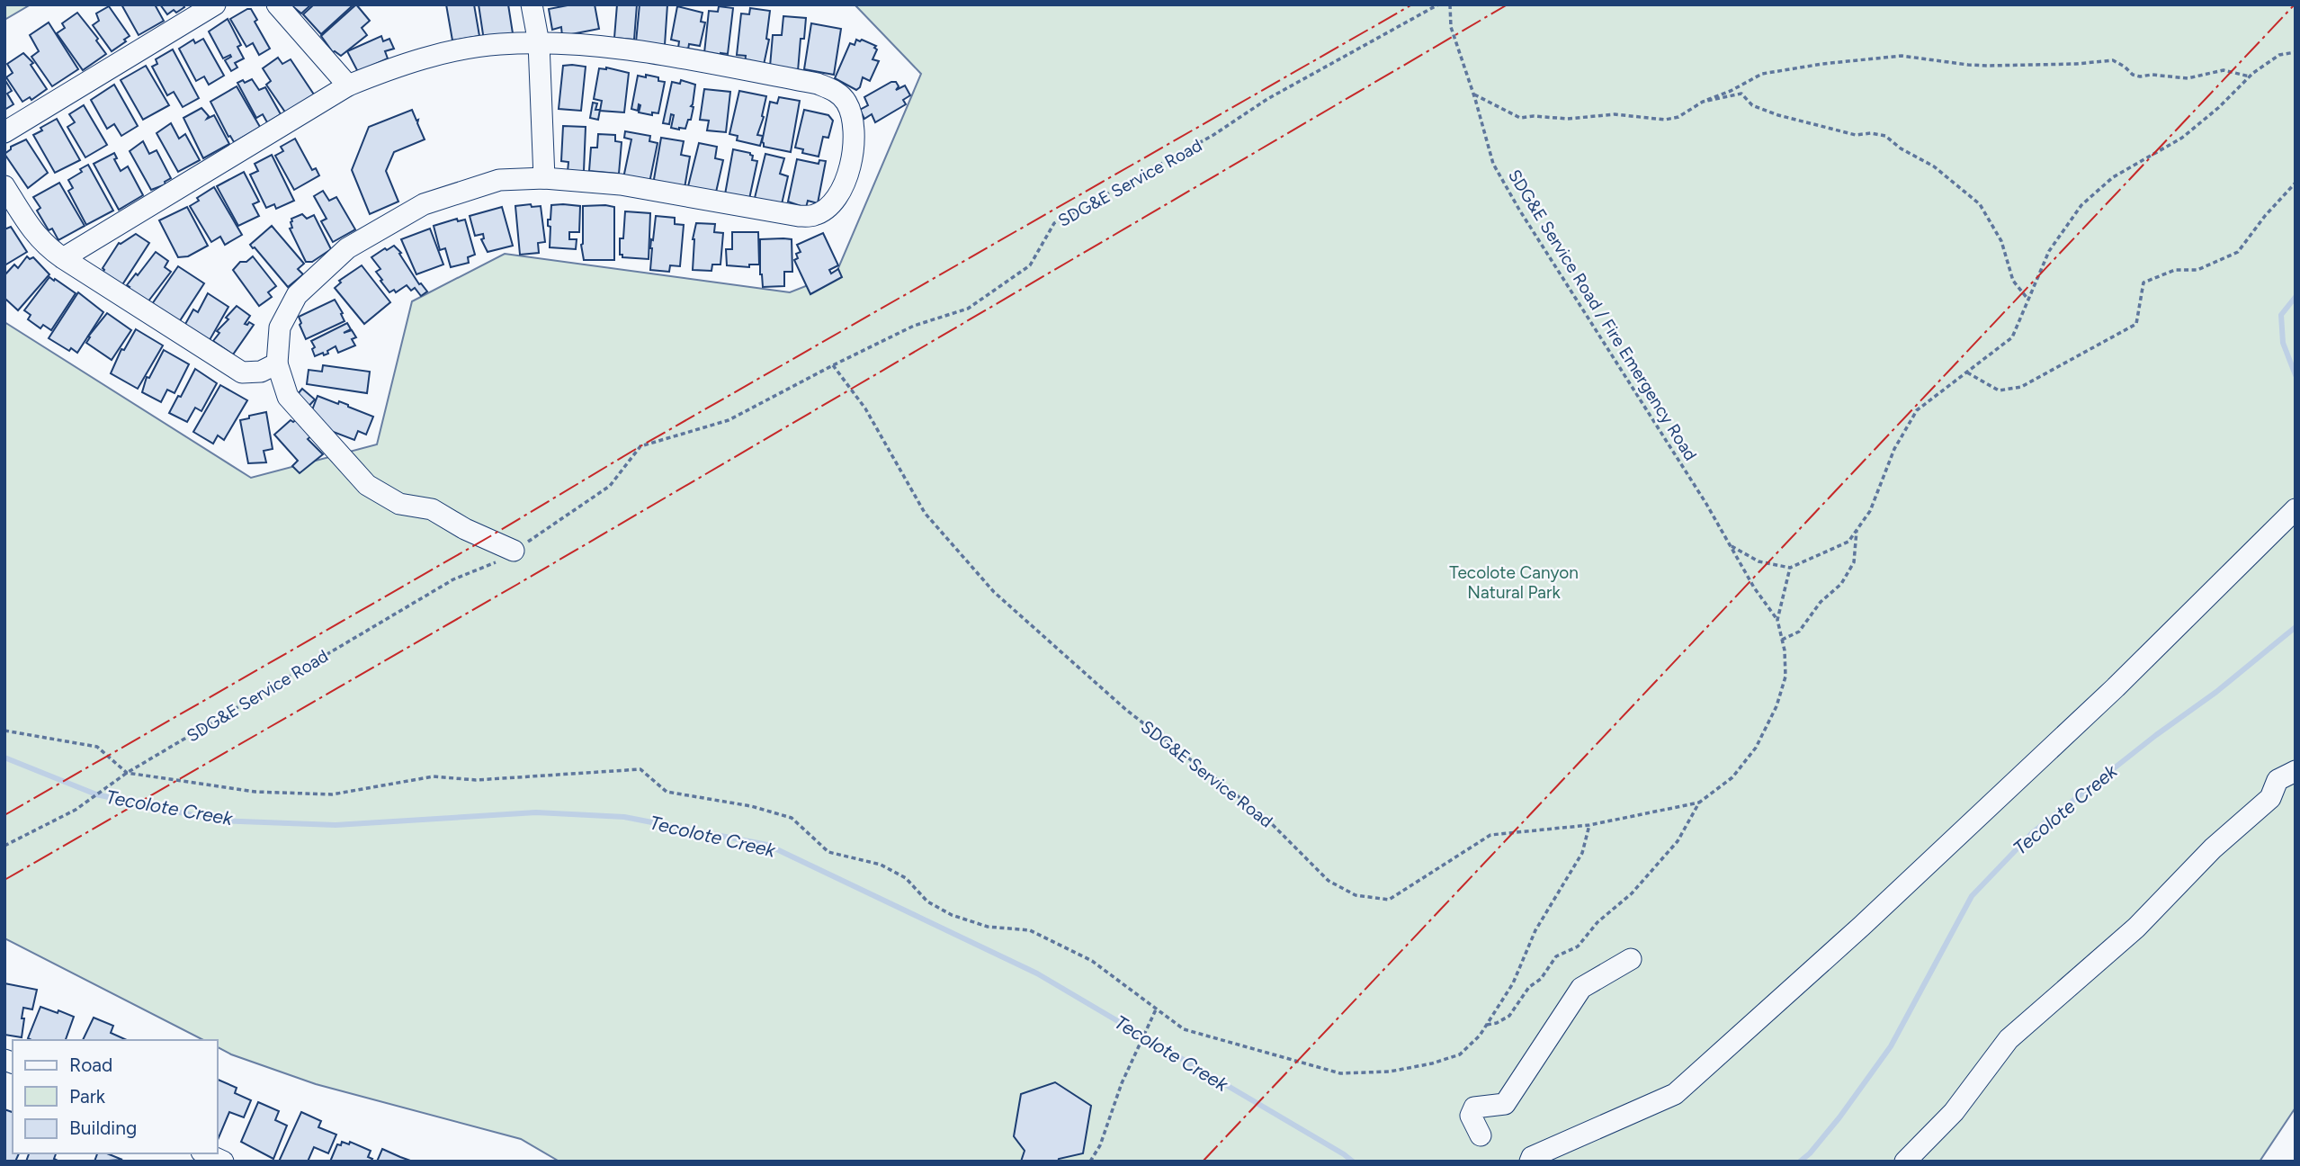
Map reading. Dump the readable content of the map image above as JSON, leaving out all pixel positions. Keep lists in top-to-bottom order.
{
  "streets": {
    "path": ["SDG&E Service Road", "SDG&E Service Road / Fire Emergency Road"]
  },
  "water": ["Tecolote Creek"],
  "parks": ["Tecolote Canyon Natural Park"],
  "legend": ["Road", "Park", "Building"]
}
